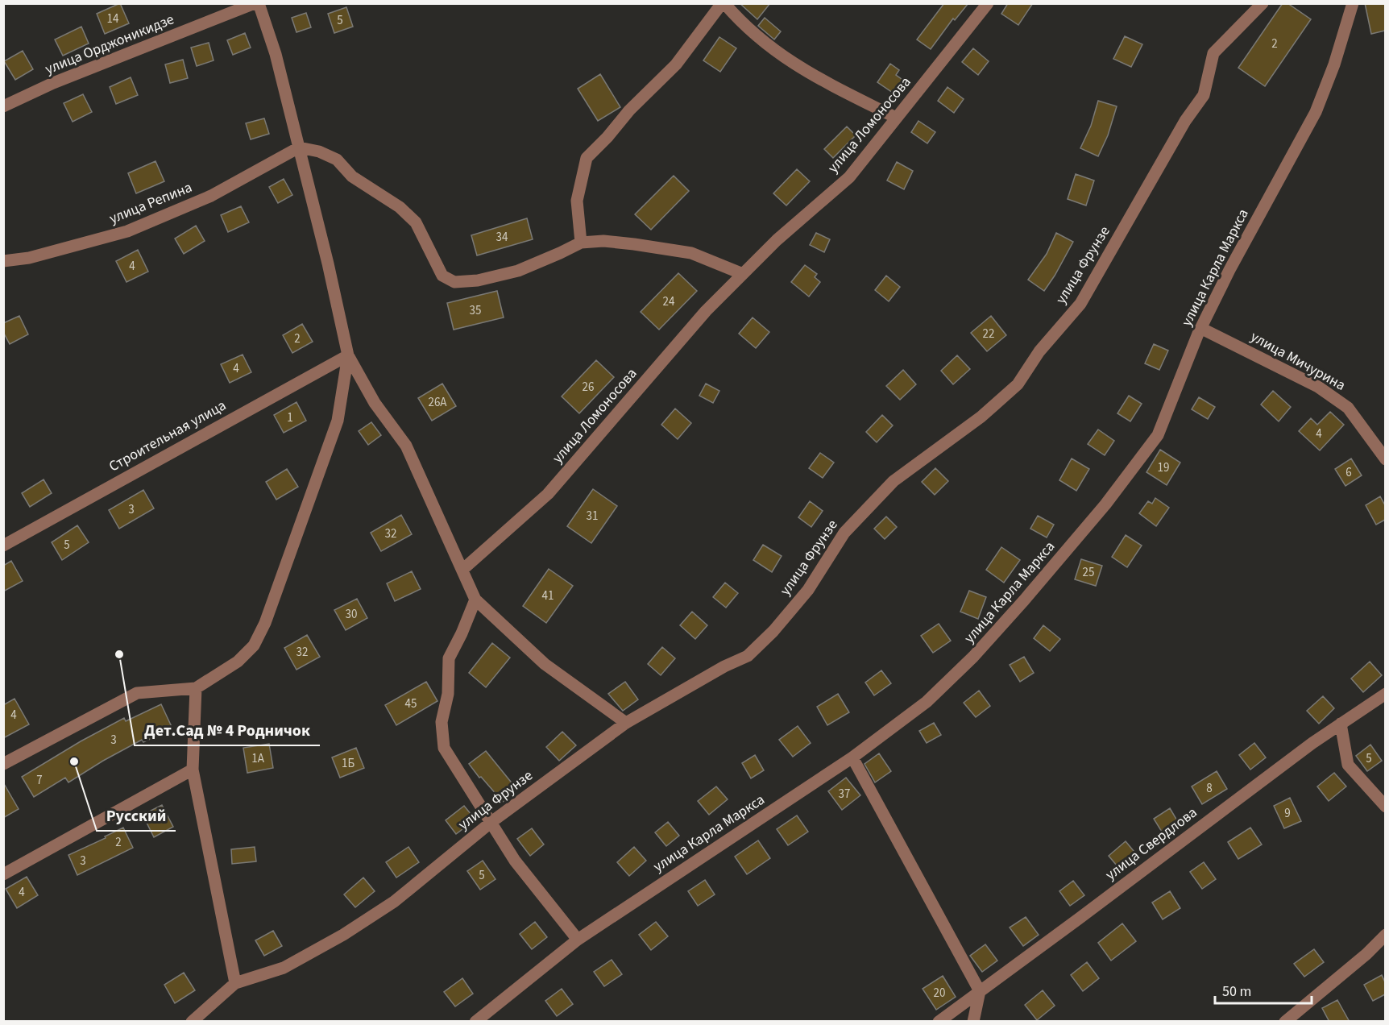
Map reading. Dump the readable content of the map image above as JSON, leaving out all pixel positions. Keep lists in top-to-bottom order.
{
  "streets": {
    "street": [
      "улица Орджоникидзе",
      "улица Ломоносова",
      "улица Репина",
      "улица Фрунзе",
      "улица Карла Маркса",
      "улица Мичурина",
      "Строительная улица",
      "улица Свердлова"
    ]
  },
  "crossings": [
    ["улица Карла Маркса", "улица Мичурина"]
  ],
  "places": ["Дет.Сад № 4 Родничок", "Русский"],
  "house_numbers": [
    "14",
    "5",
    "2",
    "34",
    "4",
    "24",
    "35",
    "22",
    "2",
    "4",
    "26",
    "26А",
    "1",
    "4",
    "19",
    "6",
    "3",
    "31",
    "32",
    "5",
    "25",
    "41",
    "30",
    "32",
    "45",
    "4",
    "3",
    "1А",
    "5",
    "1Б",
    "7",
    "8",
    "37",
    "9",
    "2",
    "3",
    "5",
    "4",
    "20"
  ],
  "scale_bar": "50 m"
}
